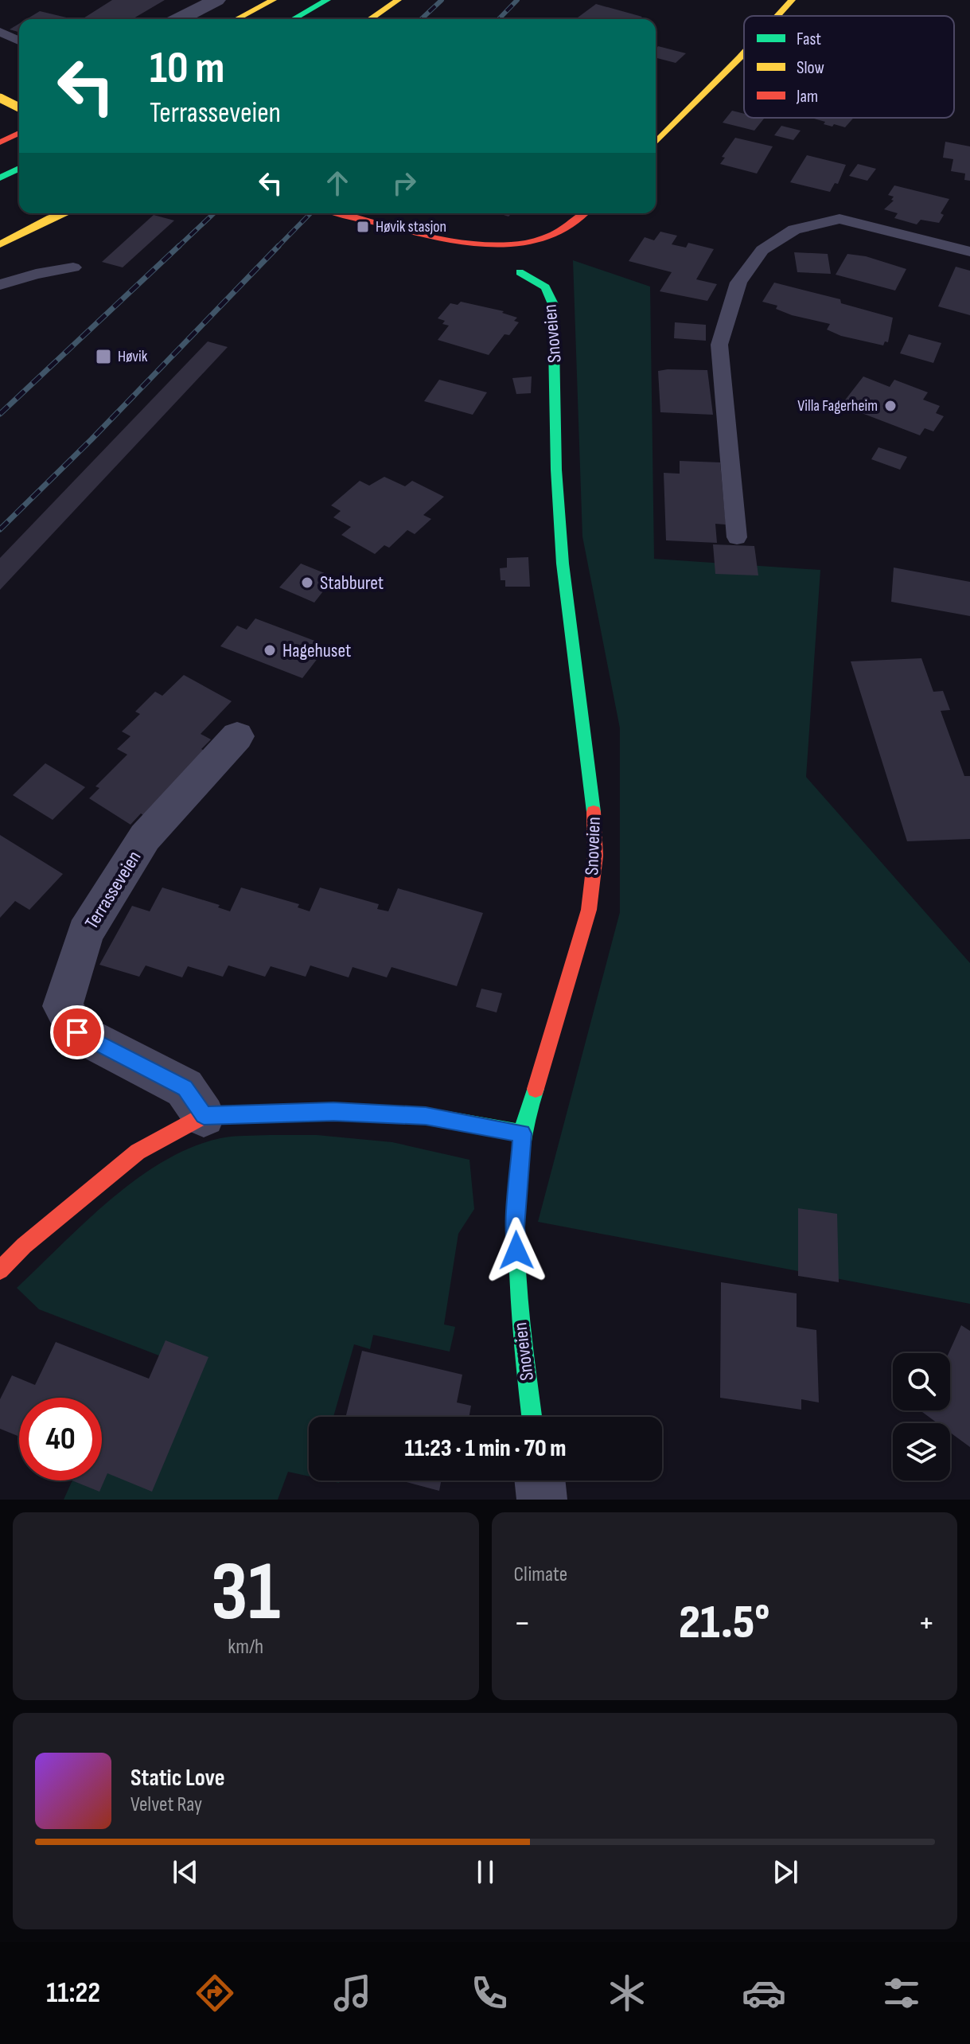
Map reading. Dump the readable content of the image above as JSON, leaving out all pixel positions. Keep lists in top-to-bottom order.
{
  "streets": {
    "main road": ["Snoveien"],
    "street": ["Terrasseveien"]
  },
  "places": {
    "transit": ["Høvik stasjon", "Høvik"],
    "other": ["Villa Fagerheim", "Stabburet", "Hagehuset"]
  },
  "legend": ["Fast", "Slow", "Jam"],
  "page": {
    "turn": ["10 m", "Terrasseveien"],
    "limit": "40",
    "trip": "11:23 · 1 min · 70 m",
    "tile": [
      ["31", "km/h"],
      "Climate"
    ],
    "heat": ["−", "21.5°", "+"],
    "song": ["Static Love", "Velvet Ray"],
    "tabs": "11:22"
  }
}
